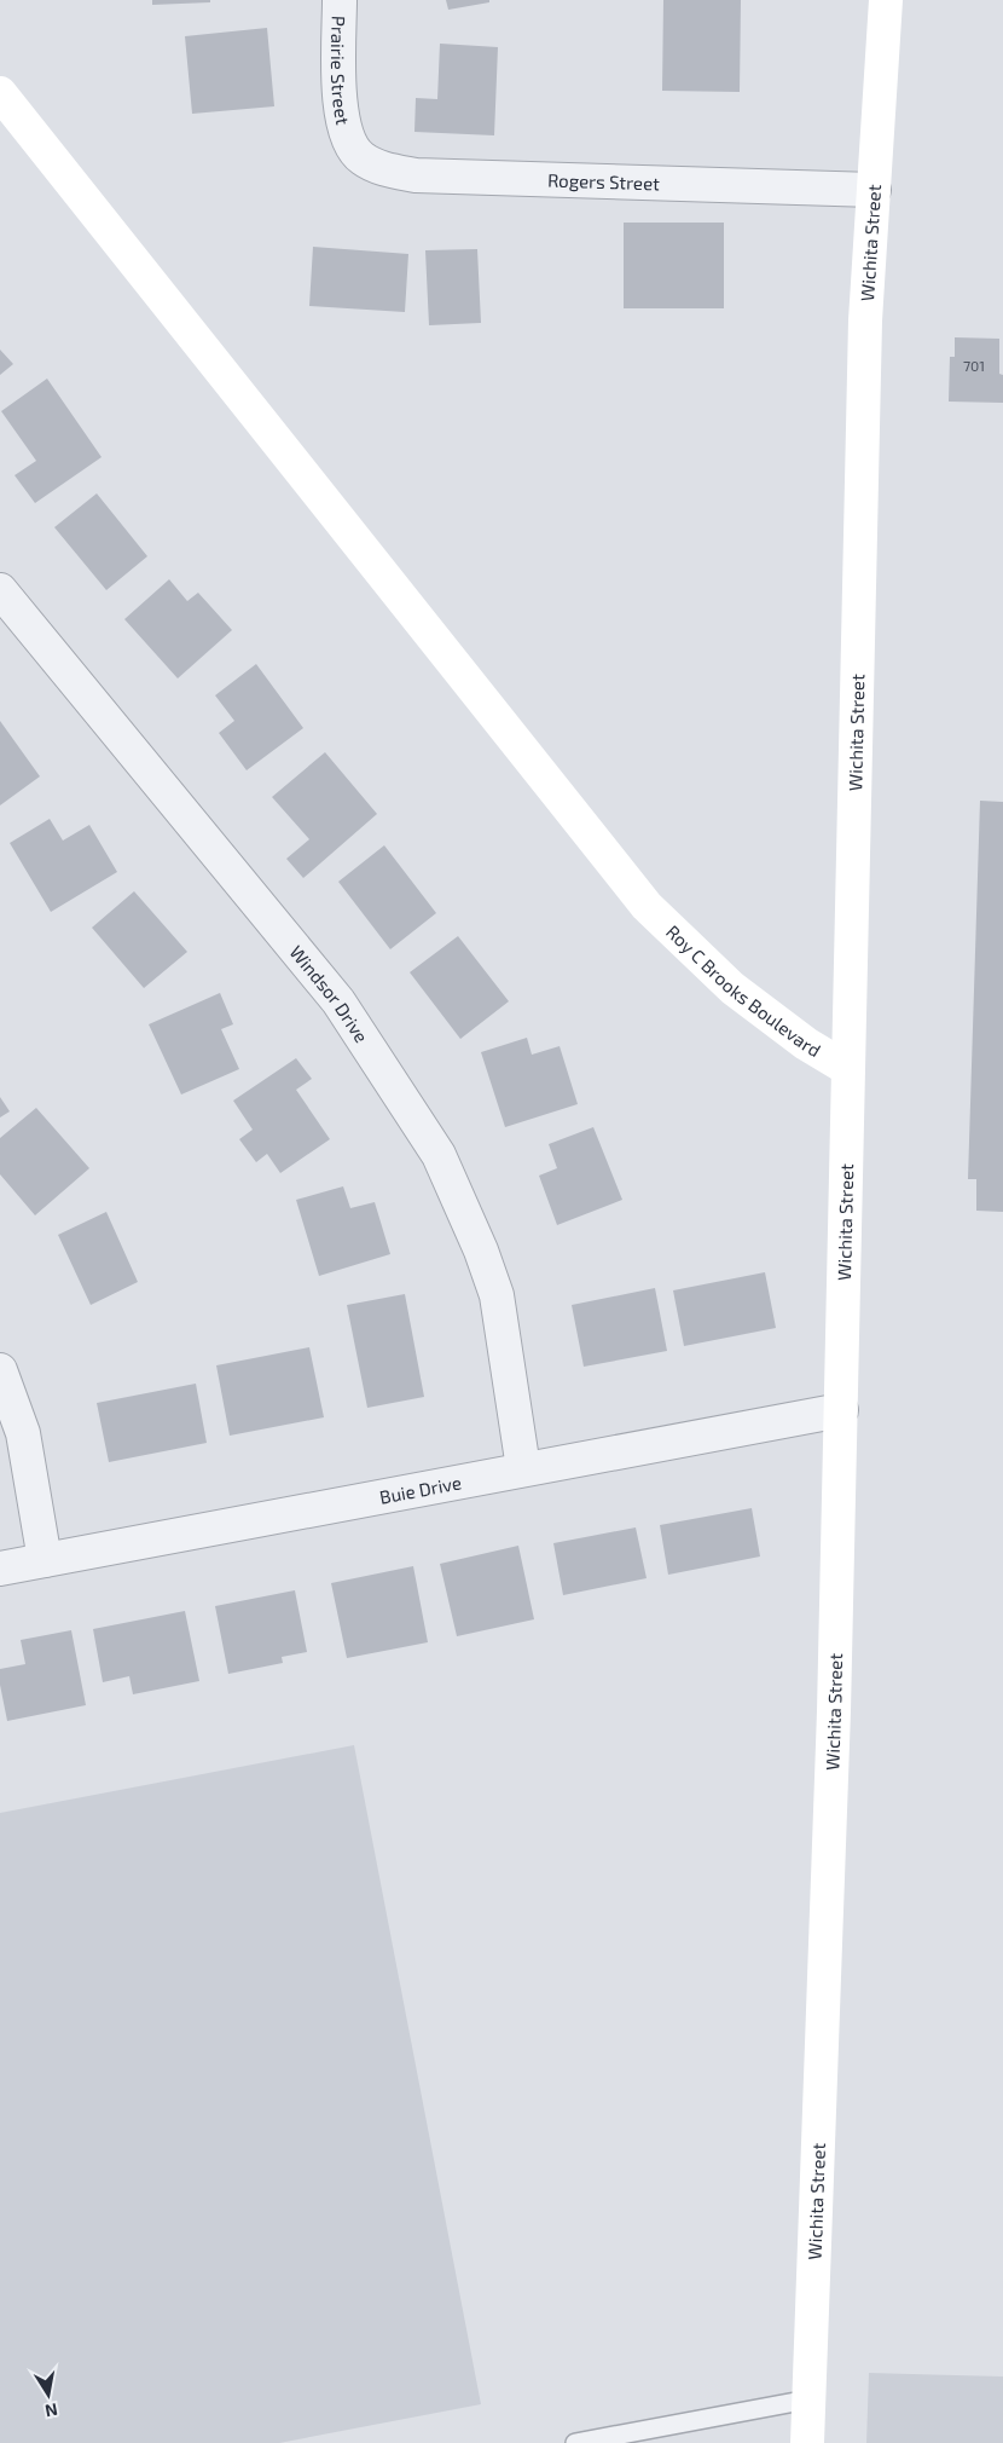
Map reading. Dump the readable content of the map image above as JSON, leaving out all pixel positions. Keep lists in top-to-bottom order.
{
  "streets": {
    "main road": ["Wichita Street", "Roy C Brooks Boulevard"],
    "street": [
      "Prairie Street",
      "Rogers Street",
      "Windsor Drive",
      "Buie Drive"
    ]
  },
  "crossings": [
    ["Prairie Street", "Rogers Street"],
    ["Rogers Street", "Wichita Street"],
    ["Wichita Street", "Roy C Brooks Boulevard"],
    ["Wichita Street", "Buie Drive"],
    ["Windsor Drive", "Buie Drive"]
  ],
  "house_numbers": ["701"],
  "north": "bottom"
}
